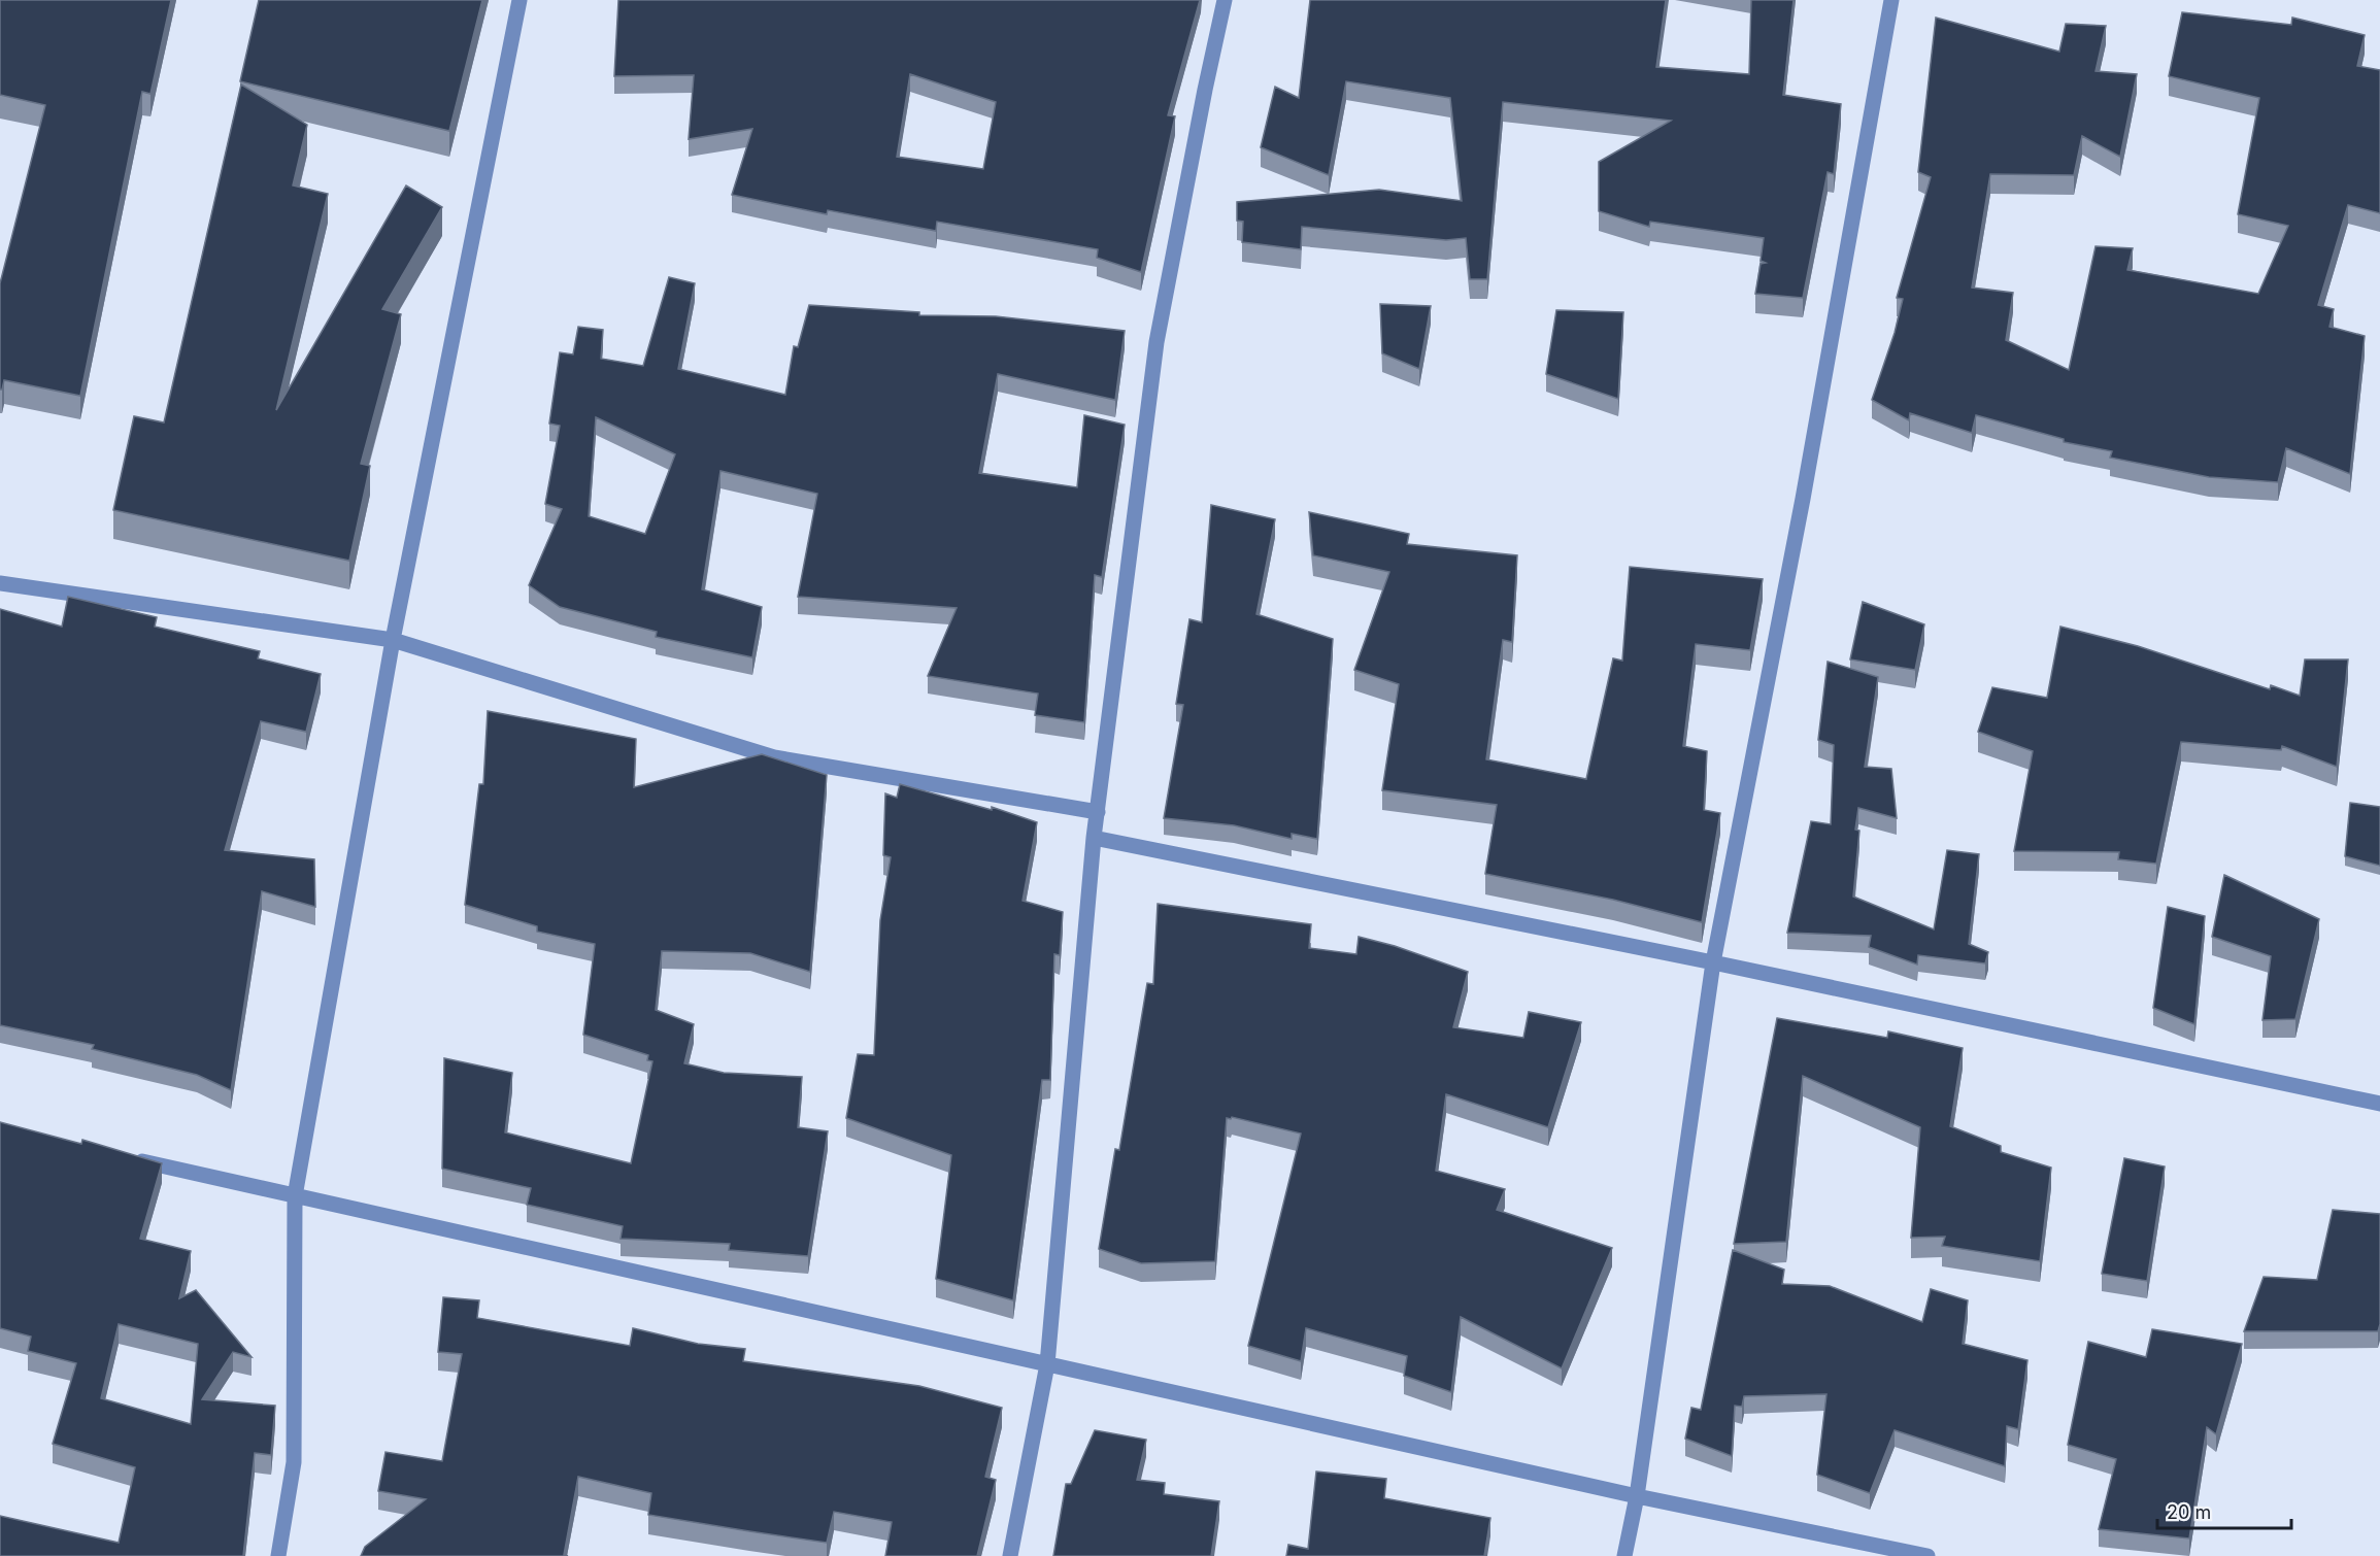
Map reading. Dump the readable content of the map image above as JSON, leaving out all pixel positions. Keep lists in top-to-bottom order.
{
  "scale_bar": "20 m"
}
